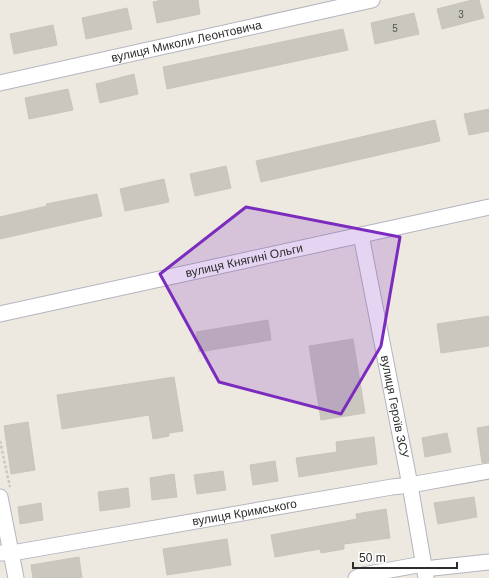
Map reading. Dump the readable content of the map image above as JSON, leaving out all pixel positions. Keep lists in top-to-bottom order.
{
  "streets": {
    "street": [
      "вулиця Миколи Леонтовича",
      "вулиця Княгині Ольги",
      "вулиця Героїв ЗСУ",
      "вулиця Кримського"
    ]
  },
  "crossings": [
    ["вулиця Княгині Ольги", "вулиця Героїв ЗСУ"],
    ["вулиця Героїв ЗСУ", "вулиця Кримського"]
  ],
  "house_numbers": ["3", "5"],
  "scale_bar": "50 m"
}
